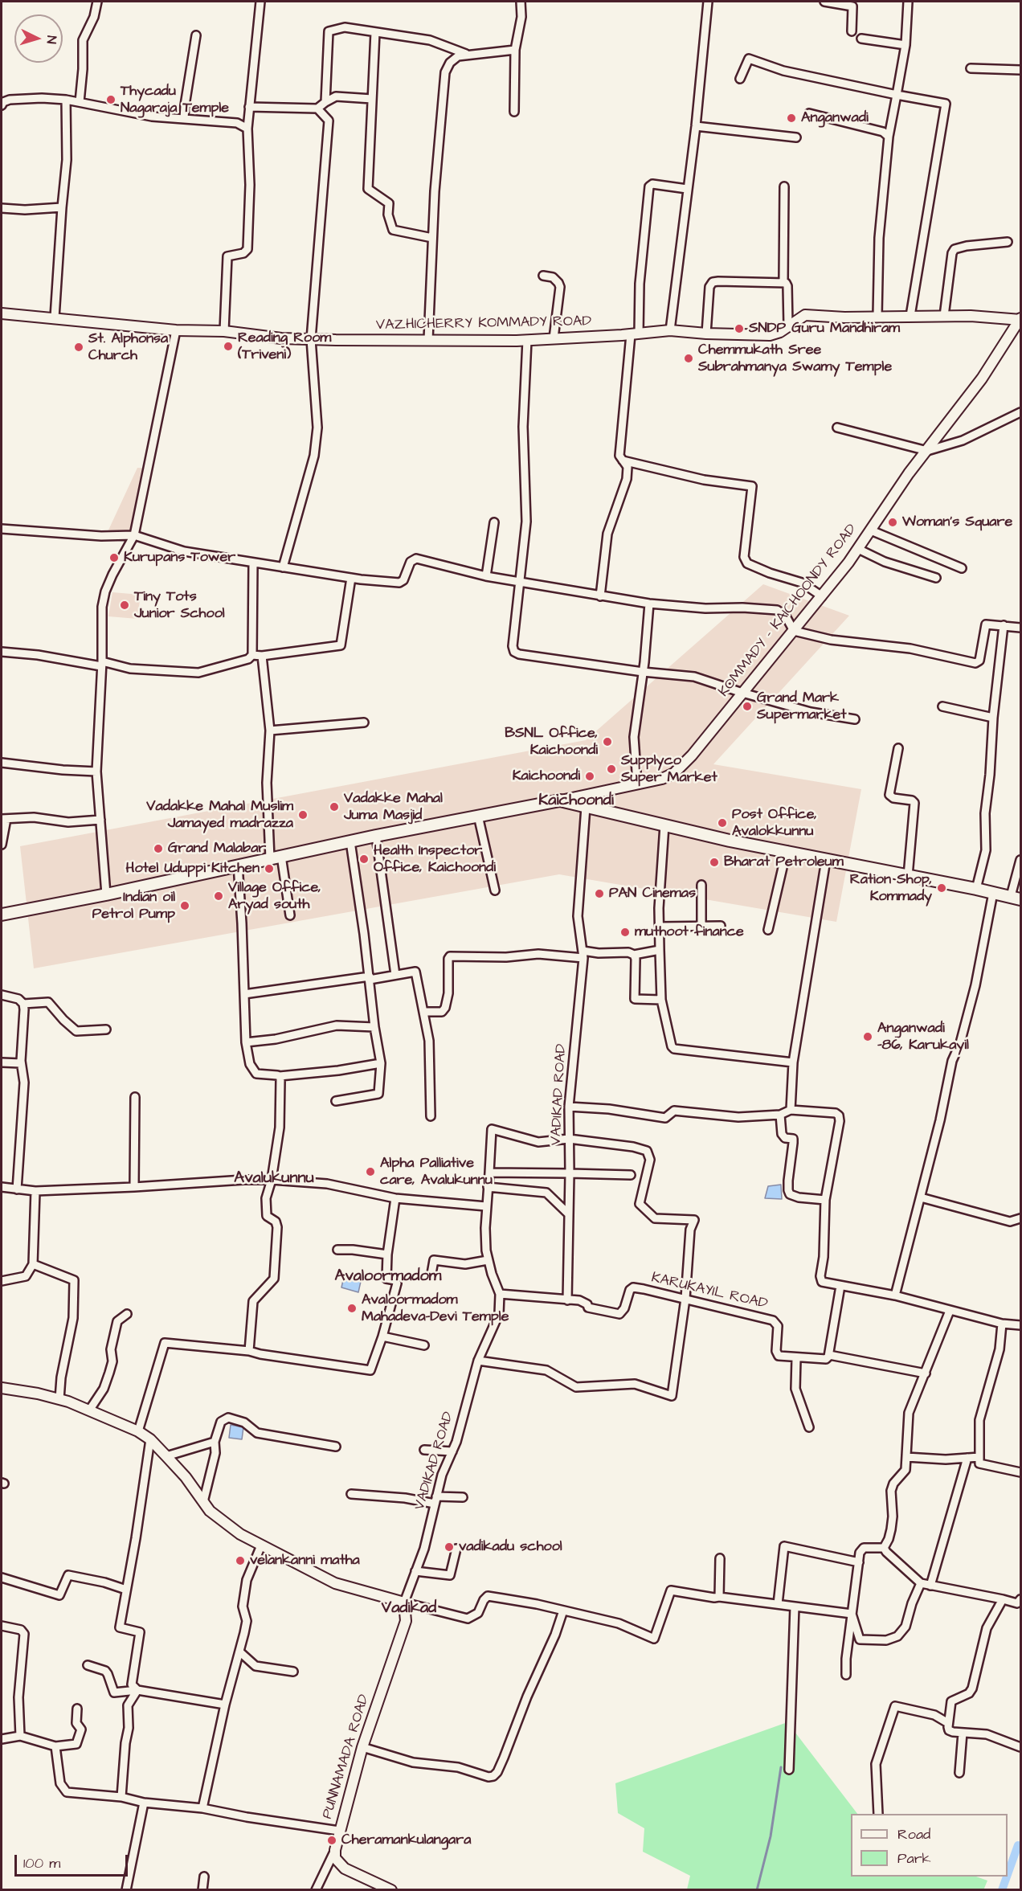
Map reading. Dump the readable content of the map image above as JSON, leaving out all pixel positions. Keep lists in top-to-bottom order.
{
  "streets": {
    "main road": ["VAZHICHERRY KOMMADY ROAD", "KOMMADY - KAICHOONDY ROAD", "PUNNAMADA ROAD"],
    "street": ["VADIKAD ROAD", "KARUKAYIL ROAD"]
  },
  "crossings": [
    ["VAZHICHERRY KOMMADY ROAD", "KOMMADY - KAICHOONDY ROAD"],
    ["VADIKAD ROAD", "KARUKAYIL ROAD"],
    ["VADIKAD ROAD", "PUNNAMADA ROAD"]
  ],
  "districts": [
    "Kaichoondi",
    "Avalukunnu",
    "Avaloormadom",
    "Vadikad"
  ],
  "places": [
    "Thycadu Nagaraja Temple",
    "Anganwadi",
    "SNDP Guru Mandhiram",
    "Reading Room (Triveni)",
    "St. Alphonsa Church",
    "Chemmukath Sree Subrahmanya Swamy Temple",
    "Woman's Square",
    "Kurupans Tower",
    "Tiny Tots Junior School",
    "Grand Mark Supermarket",
    "BSNL Office, Kaichoondi",
    "Supplyco Super Market",
    "Kaichoondi",
    "Vadakke Mahal Juma Masjid",
    "Vadakke Mahal Muslim Jamayed madrazza",
    "Post Office, Avalokkunnu",
    "Grand Malabar",
    "Health Inspector Office, Kaichoondi",
    "Bharat Petroleum",
    "Hotel Uduppi Kitchen",
    "Ration Shop, Kommady",
    "PAN Cinemas",
    "Village Office, Aryad south",
    "Indian oil Petrol Pump",
    "muthoot finance",
    "Anganwadi -86, Karukayil",
    "Alpha Palliative care, Avalukunnu",
    "Avaloormadom Mahadeva-Devi Temple",
    "vadikadu school",
    "velankanni matha",
    "Cheramankulangara"
  ],
  "legend": ["Road", "Park"],
  "scale_bar": "100 m",
  "north": "right"
}
